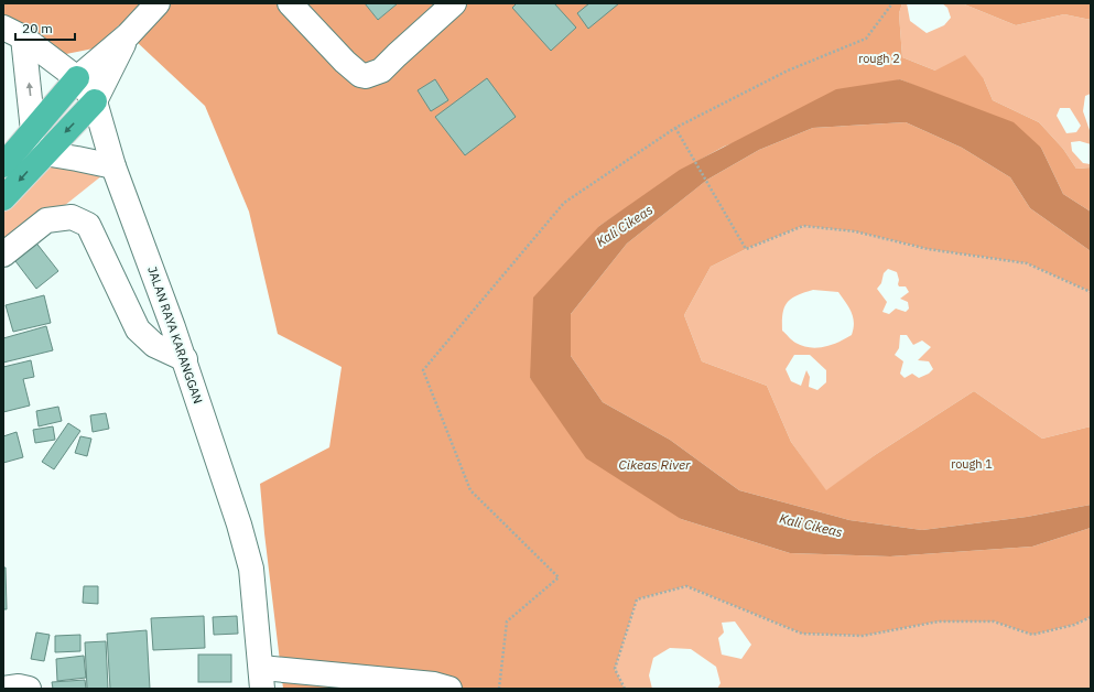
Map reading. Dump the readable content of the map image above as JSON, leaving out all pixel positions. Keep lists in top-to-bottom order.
{
  "streets": {
    "street": ["JALAN RAYA KARANGGAN"]
  },
  "water": ["Kali Cikeas", "Cikeas River"],
  "parks": ["rough 2", "rough 1"],
  "scale_bar": "20 m"
}
